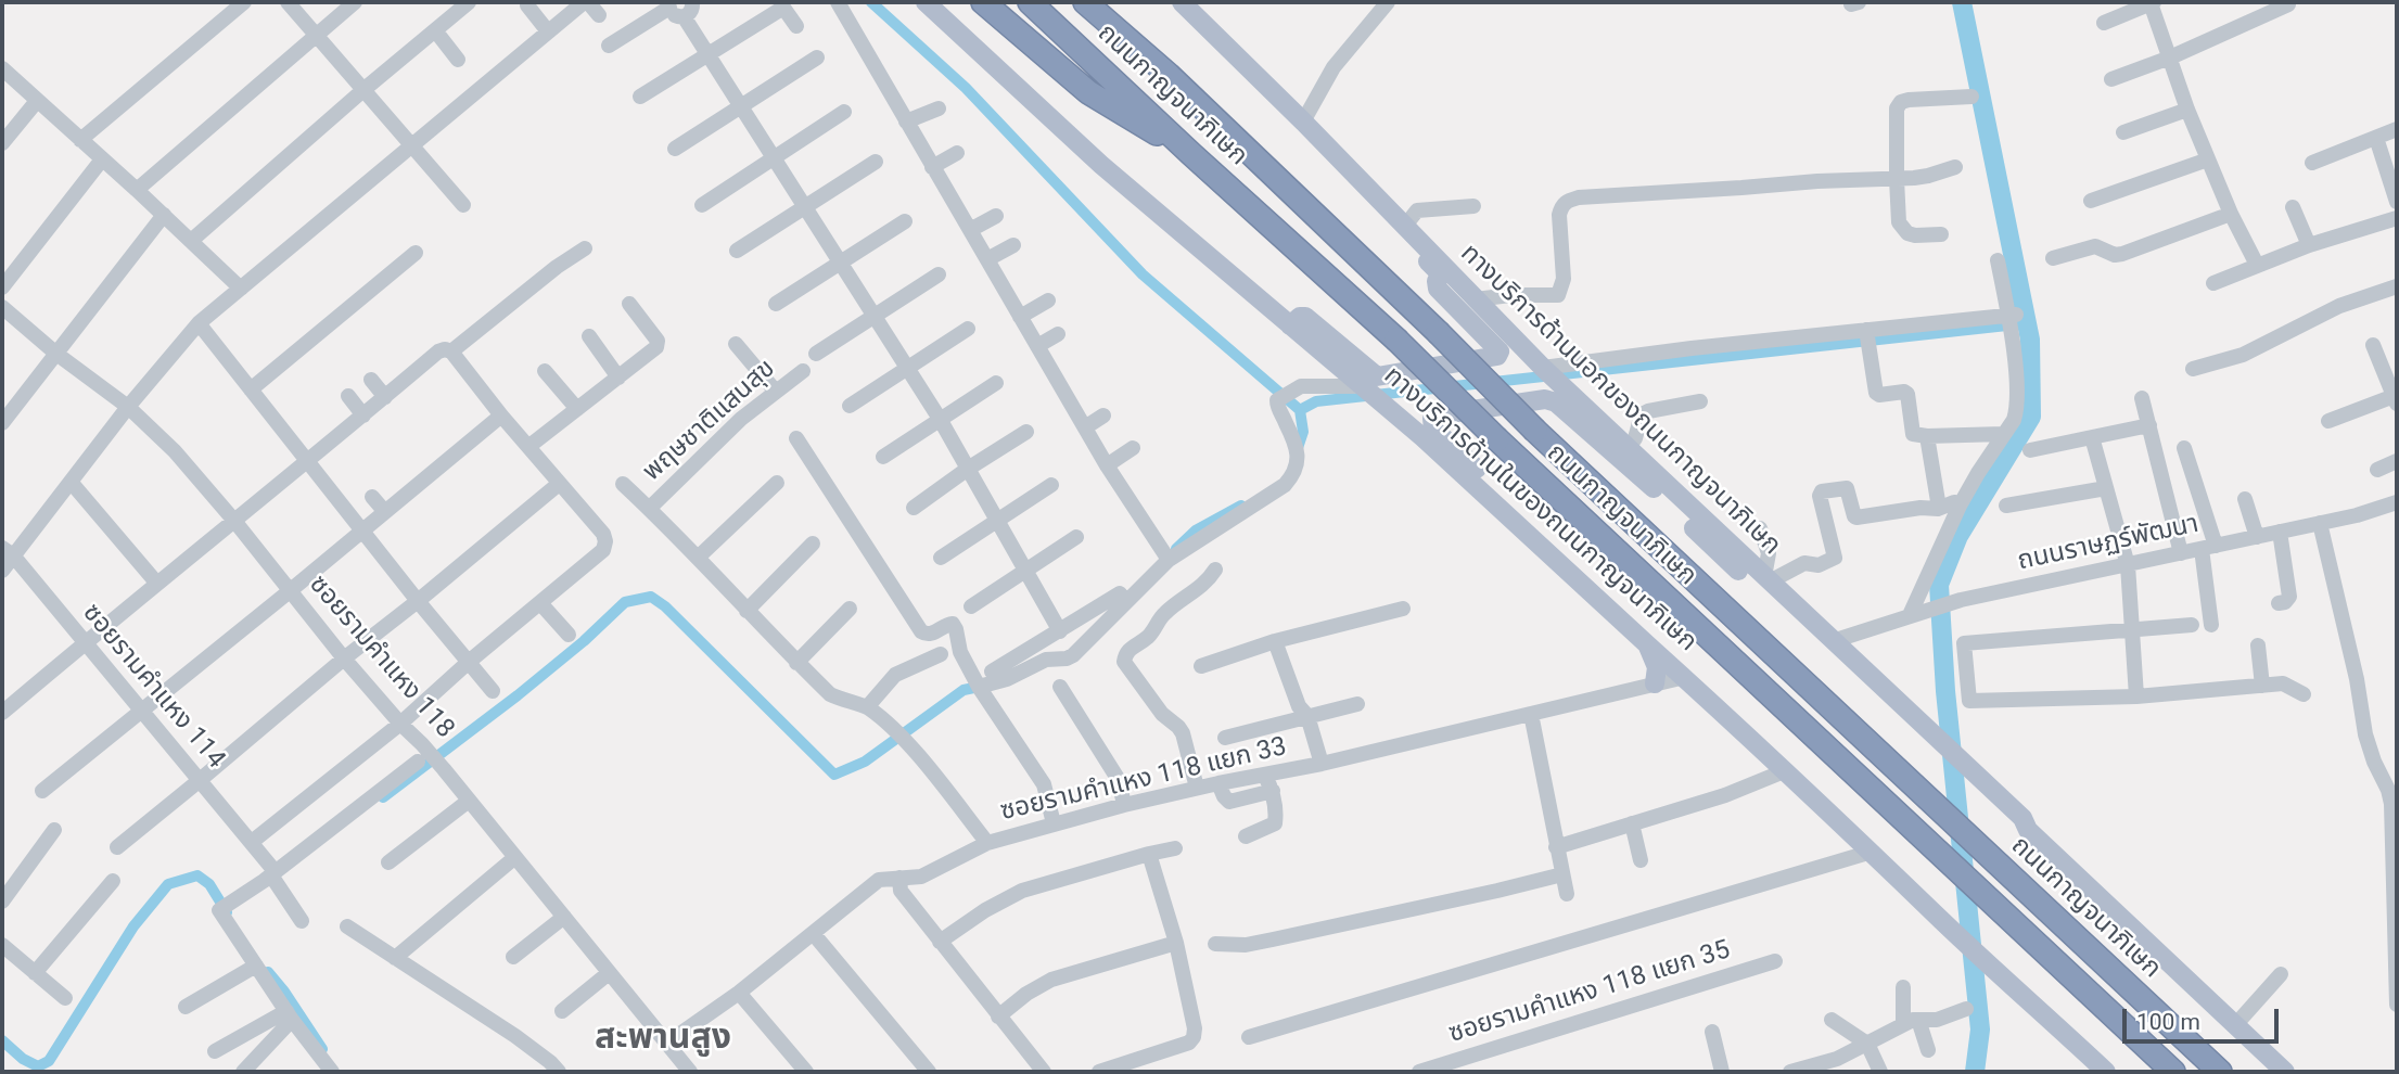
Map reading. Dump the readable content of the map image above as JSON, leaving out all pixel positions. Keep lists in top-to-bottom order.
{
  "streets": {
    "highway": ["ถนนกาญจนาภิเษก"],
    "main road": ["ทางบริการด้านนอกของถนนกาญจนาภิเษก", "ทางบริการด้านในของถนนกาญจนาภิเษก"],
    "street": [
      "พฤษชาติแสนสุข",
      "ถนนราษฏร์พัฒนา",
      "ซอยรามคำแหง 118",
      "ซอยรามคำแหง 114",
      "ซอยรามคำแหง 118 แยก 33",
      "ซอยรามคำแหง 118 แยก 35"
    ]
  },
  "crossings": [
    ["ทางบริการด้านนอกของถนนกาญจนาภิเษก", "ถนนราษฏร์พัฒนา"],
    ["พฤษชาติแสนสุข", "ซอยรามคำแหง 118 แยก 33"],
    ["ทางบริการด้านในของถนนกาญจนาภิเษก", "ซอยรามคำแหง 118 แยก 33"],
    ["ซอยรามคำแหง 118", "ซอยรามคำแหง 118 แยก 33"]
  ],
  "districts": ["สะพานสูง"],
  "scale_bar": "100 m"
}
